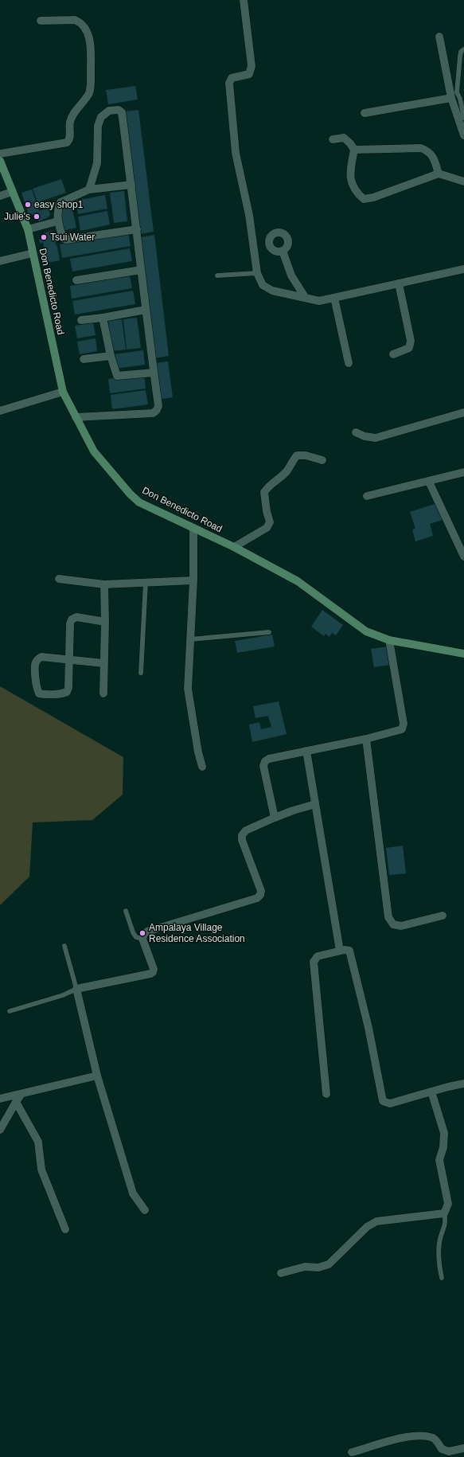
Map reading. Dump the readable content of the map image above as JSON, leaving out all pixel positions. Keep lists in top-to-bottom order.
{
  "streets": {
    "street": ["Don Benedicto Road"]
  },
  "places": [
    "easy shop1",
    "Julie's",
    "Tsui Water",
    "Ampalaya Village Residence Association"
  ]
}
